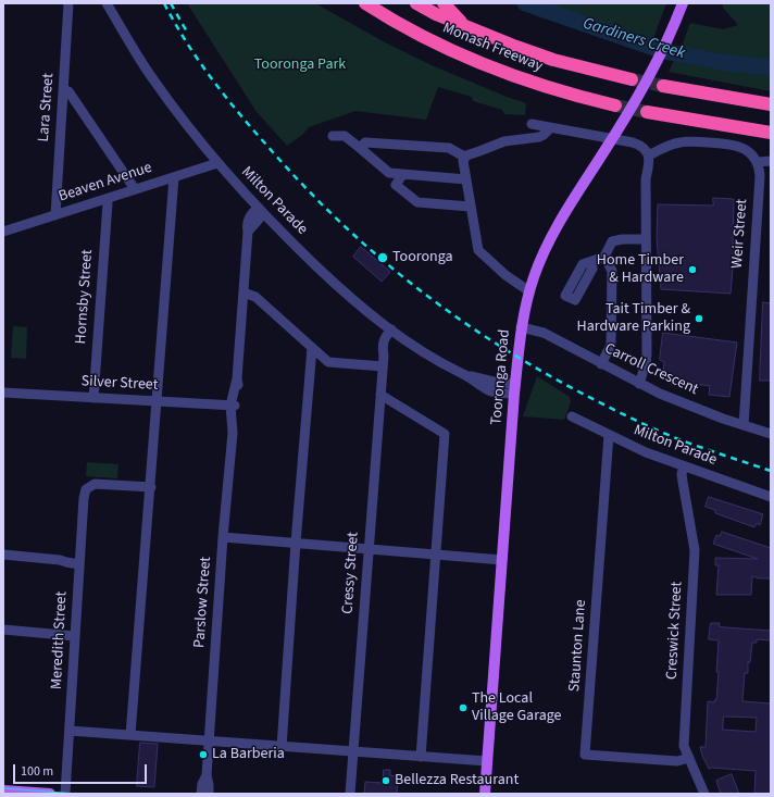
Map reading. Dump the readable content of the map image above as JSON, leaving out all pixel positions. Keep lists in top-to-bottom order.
{
  "streets": {
    "highway": ["Monash Freeway"],
    "main road": ["Tooronga Road"],
    "street": [
      "Lara Street",
      "Beaven Avenue",
      "Milton Parade",
      "Weir Street",
      "Hornsby Street",
      "Carroll Crescent",
      "Silver Street",
      "Cressy Street",
      "Parslow Street",
      "Creswick Street",
      "Meredith Street",
      "Staunton Lane"
    ]
  },
  "crossings": [
    ["Lara Street", "Beaven Avenue"],
    ["Beaven Avenue", "Milton Parade"],
    ["Beaven Avenue", "Hornsby Street"],
    ["Milton Parade", "Tooronga Road"],
    ["Milton Parade", "Cressy Street"],
    ["Milton Parade", "Parslow Street"],
    ["Milton Parade", "Creswick Street"],
    ["Milton Parade", "Staunton Lane"],
    ["Weir Street", "Carroll Crescent"],
    ["Hornsby Street", "Silver Street"],
    ["Carroll Crescent", "Tooronga Road"],
    ["Silver Street", "Parslow Street"],
    ["Creswick Street", "Staunton Lane"]
  ],
  "water": ["Gardiners Creek"],
  "parks": ["Tooronga Park"],
  "places": [
    "Tooronga",
    "Home Timber & Hardware",
    "Tait Timber & Hardware Parking",
    "The Local Village Garage",
    "La Barberia",
    "Bellezza Restaurant"
  ],
  "scale_bar": "100 m"
}
